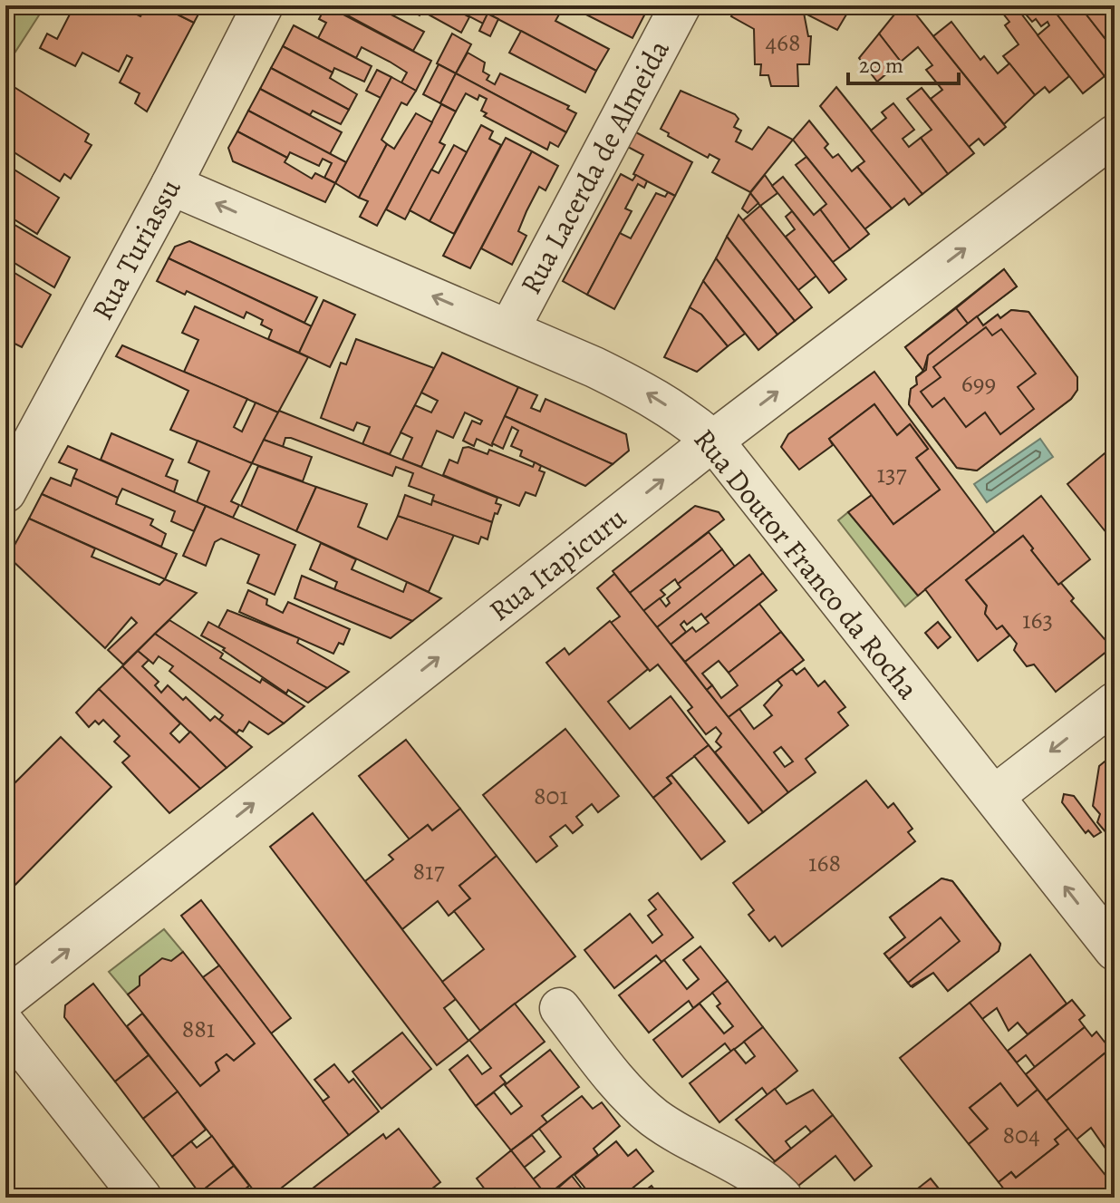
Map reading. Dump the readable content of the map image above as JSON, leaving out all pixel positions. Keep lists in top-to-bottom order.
{
  "streets": {
    "street": [
      "Rua Lacerda de Almeida",
      "Rua Turiassu",
      "Rua Itapicuru",
      "Rua Doutor Franco da Rocha"
    ]
  },
  "crossings": [
    ["Rua Lacerda de Almeida", "Rua Doutor Franco da Rocha"],
    ["Rua Turiassu", "Rua Doutor Franco da Rocha"],
    ["Rua Itapicuru", "Rua Doutor Franco da Rocha"]
  ],
  "one_way": ["Rua Itapicuru", "Rua Doutor Franco da Rocha"],
  "house_numbers": [
    "468",
    "699",
    "137",
    "163",
    "801",
    "168",
    "817",
    "881",
    "804"
  ],
  "scale_bar": "20 m"
}
